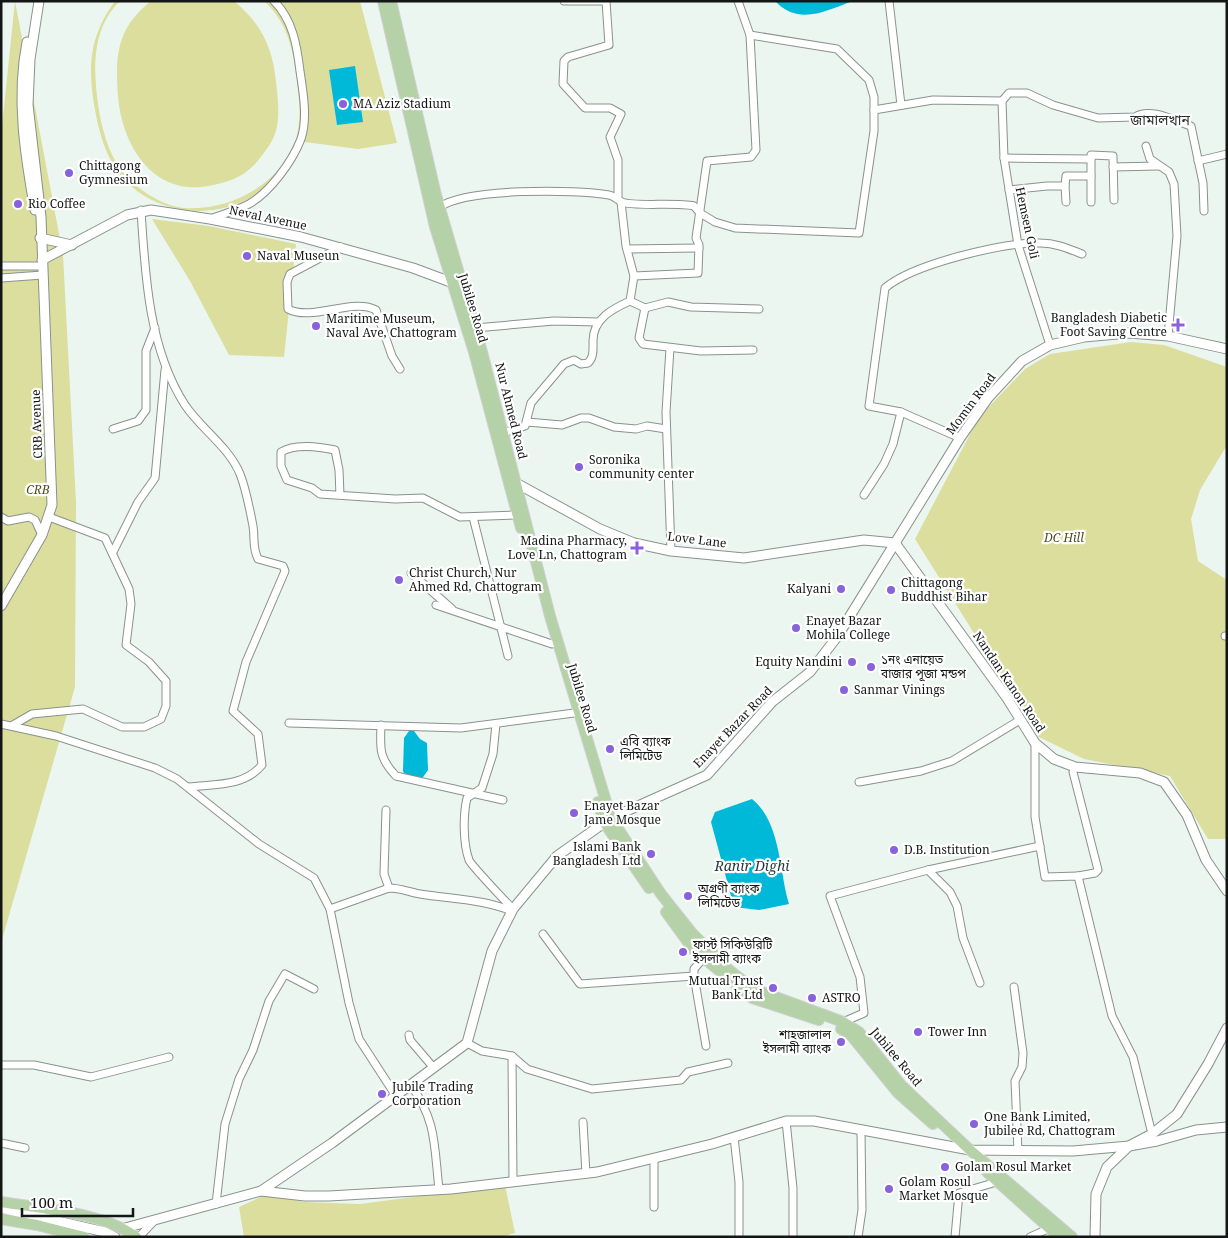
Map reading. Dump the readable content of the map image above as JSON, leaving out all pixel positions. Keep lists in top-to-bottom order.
{
  "streets": {
    "main road": [
      "Neval Avenue",
      "Jubilee Road",
      "Momin Road",
      "Nur Ahmed Road",
      "CRB Avenue",
      "Love Lane",
      "Nandan Kanon Road",
      "Enayet Bazar Road"
    ],
    "street": ["Hemsen Goli"]
  },
  "crossings": [
    ["Neval Avenue", "Jubilee Road"],
    ["Neval Avenue", "Nur Ahmed Road"],
    ["Neval Avenue", "CRB Avenue"],
    ["Hemsen Goli", "Momin Road"],
    ["Jubilee Road", "Nur Ahmed Road"],
    ["Jubilee Road", "Love Lane"],
    ["Jubilee Road", "Enayet Bazar Road"],
    ["Momin Road", "Love Lane"],
    ["Momin Road", "Nandan Kanon Road"],
    ["Momin Road", "Enayet Bazar Road"],
    ["Nur Ahmed Road", "Love Lane"],
    ["Nur Ahmed Road", "Enayet Bazar Road"],
    ["Love Lane", "Nandan Kanon Road"],
    ["Love Lane", "Enayet Bazar Road"],
    ["Nandan Kanon Road", "Enayet Bazar Road"]
  ],
  "districts": ["জামালখান"],
  "water": ["Ranir Dighi"],
  "parks": ["CRB", "DC Hill"],
  "places": {
    "other": [
      "MA Aziz Stadium",
      "Chittagong Gymnesium",
      "Rio Coffee",
      "Naval Museun",
      "Maritime Museum, Naval Ave, Chattogram",
      "Soronika community center",
      "Christ Church, Nur Ahmed Rd, Chattogram",
      "Kalyani",
      "Chittagong Buddhist Bihar",
      "Enayet Bazar Mohila College",
      "Equity Nandini",
      "১নং এনায়েত বাজার পূজা মন্ডপ",
      "Sanmar Vinings",
      "এবি ব্যাংক লিমিটেড",
      "Enayet Bazar Jame Mosque",
      "D.B. Institution",
      "Islami Bank Bangladesh Ltd",
      "অগ্রণী ব্যাংক লিমিটেড",
      "ফার্স্ট সিকিউরিটি ইসলামী ব্যাংক",
      "Mutual Trust Bank Ltd",
      "ASTRO",
      "Tower Inn",
      "শাহজালাল ইসলামী ব্যাংক",
      "Jubile Trading Corporation",
      "One Bank Limited, Jubilee Rd, Chattogram",
      "Golam Rosul Market",
      "Golam Rosul Market Mosque"
    ],
    "health": ["Bangladesh Diabetic Foot Saving Centre", "Madina Pharmacy, Love Ln, Chattogram"]
  },
  "scale_bar": "100 m"
}
